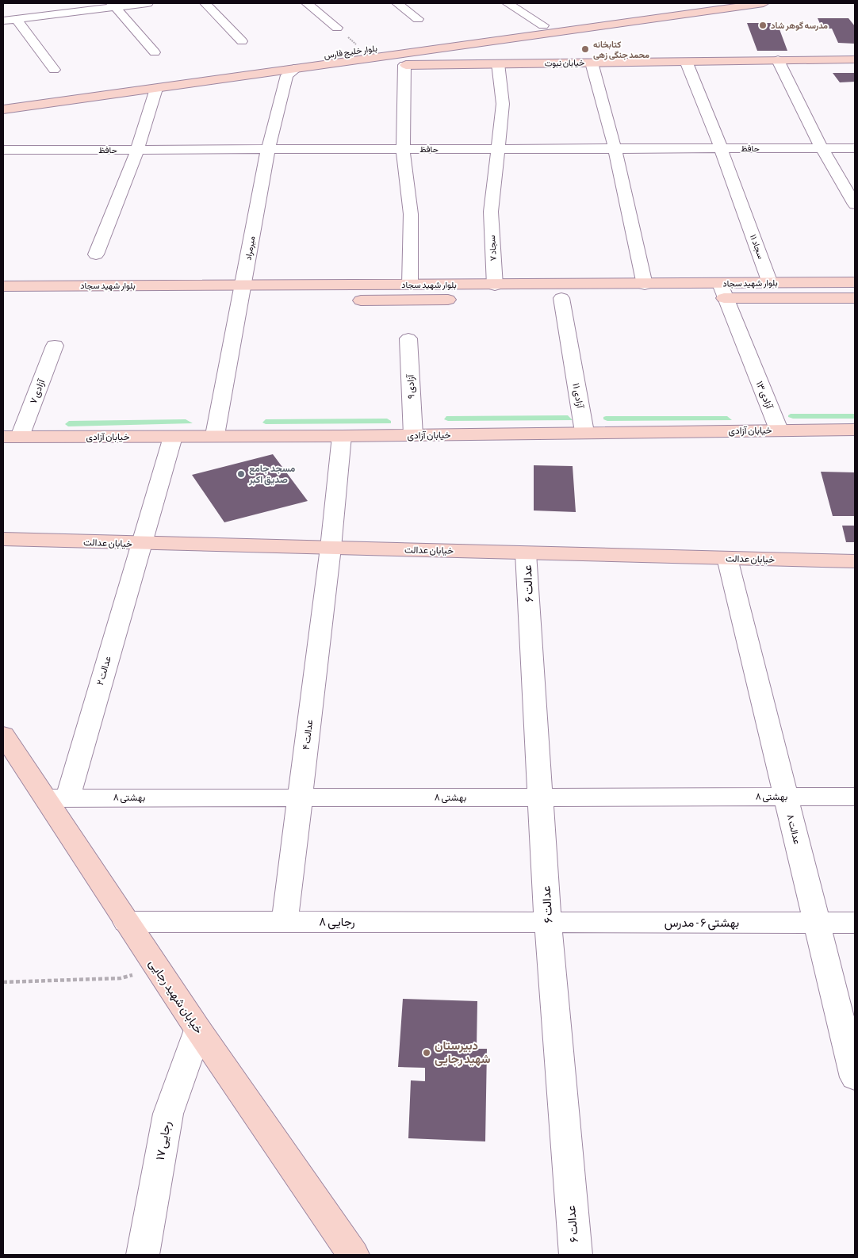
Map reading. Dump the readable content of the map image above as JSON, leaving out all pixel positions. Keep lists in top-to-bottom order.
{
  "streets": {
    "main road": [
      "بلوار خلیج فارس",
      "خیابان نبوت",
      "بلوار شهید سجاد",
      "خیابان آزادی",
      "خیابان عدالت",
      "خیابان شهید رجایی"
    ],
    "street": [
      "حافظ",
      "سجاد ۱۱",
      "میرمراد",
      "سجاد ۷",
      "آزادی ۹",
      "آزادی ۷",
      "آزادی ۱۳",
      "آزادی ۱۱",
      "عدالت ۶",
      "عدالت ۲",
      "عدالت ۴",
      "بهشتی ۸",
      "عدالت ۸",
      "رجایی ۸",
      "بهشتی ۶ - مدرس",
      "رجایی ۱۷"
    ]
  },
  "crossings": [
    ["بلوار خلیج فارس", "خیابان نبوت"],
    ["بلوار خلیج فارس", "میرمراد"],
    ["خیابان نبوت", "سجاد ۱۱"],
    ["خیابان نبوت", "میرمراد"],
    ["خیابان نبوت", "سجاد ۷"],
    ["حافظ", "سجاد ۱۱"],
    ["حافظ", "میرمراد"],
    ["حافظ", "سجاد ۷"],
    ["سجاد ۱۱", "بلوار شهید سجاد"],
    ["میرمراد", "بلوار شهید سجاد"],
    ["میرمراد", "خیابان آزادی"],
    ["سجاد ۷", "بلوار شهید سجاد"],
    ["بلوار شهید سجاد", "آزادی ۱۳"],
    ["بلوار شهید سجاد", "آزادی ۱۱"],
    ["آزادی ۹", "خیابان آزادی"],
    ["آزادی ۷", "خیابان آزادی"],
    ["آزادی ۱۳", "خیابان آزادی"],
    ["آزادی ۱۱", "خیابان آزادی"],
    ["خیابان آزادی", "عدالت ۲"],
    ["خیابان آزادی", "عدالت ۴"],
    ["خیابان عدالت", "عدالت ۶"],
    ["خیابان عدالت", "عدالت ۲"],
    ["خیابان عدالت", "عدالت ۴"],
    ["خیابان عدالت", "عدالت ۸"],
    ["عدالت ۶", "بهشتی ۸"],
    ["عدالت ۶", "رجایی ۸"],
    ["عدالت ۶", "بهشتی ۶ - مدرس"],
    ["عدالت ۲", "بهشتی ۸"],
    ["عدالت ۲", "خیابان شهید رجایی"],
    ["عدالت ۴", "بهشتی ۸"],
    ["عدالت ۴", "رجایی ۸"],
    ["بهشتی ۸", "عدالت ۸"],
    ["بهشتی ۸", "خیابان شهید رجایی"],
    ["عدالت ۸", "بهشتی ۶ - مدرس"],
    ["رجایی ۸", "بهشتی ۶ - مدرس"],
    ["رجایی ۸", "خیابان شهید رجایی"],
    ["خیابان شهید رجایی", "رجایی ۱۷"]
  ],
  "places": [
    "مدرسه گوهر شاد",
    "کتابخانه محمد جنگی زهی",
    "مسجد جامع صدیق اکبر",
    "دبیرستان شهید رجایی"
  ]
}
